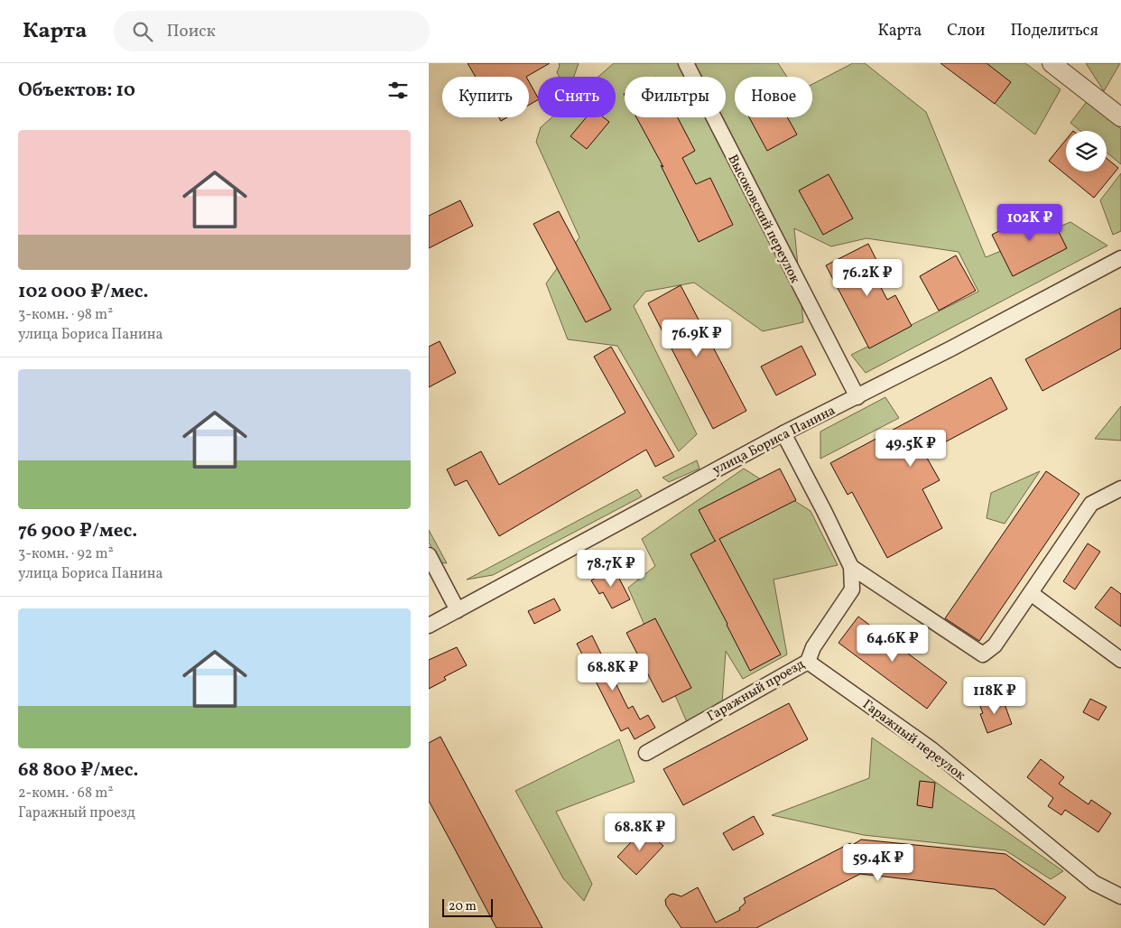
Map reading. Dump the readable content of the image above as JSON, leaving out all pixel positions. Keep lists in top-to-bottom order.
{
  "streets": {
    "street": [
      "Высоковский переулок",
      "улица Бориса Панина",
      "Гаражный проезд",
      "Гаражный переулок"
    ]
  },
  "crossings": [
    ["Высоковский переулок", "улица Бориса Панина"],
    ["улица Бориса Панина", "Гаражный проезд"],
    ["Гаражный проезд", "Гаражный переулок"]
  ],
  "scale_bar": "20 m",
  "page": {
    "header": "Карта",
    "search": "Поиск",
    "nav": ["Карта", "Слои", "Поделиться"],
    "heading": "Объектов: 10",
    "chip": [
      "Купить",
      "Снять",
      "Фильтры",
      "Новое"
    ],
    "list": [
      {
        "name": "102 000 ₽/мес.",
        "note": "3-комн. · 98 m² · улица Бориса Панина"
      },
      {
        "name": "76 900 ₽/мес.",
        "note": "3-комн. · 92 m² · улица Бориса Панина"
      },
      {
        "name": "68 800 ₽/мес.",
        "note": "2-комн. · 68 m² · Гаражный проезд"
      }
    ],
    "price": [
      "102K ₽",
      "76.2K ₽",
      "76.9K ₽",
      "49.5K ₽",
      "78.7K ₽",
      "64.6K ₽",
      "68.8K ₽",
      "118K ₽",
      "68.8K ₽",
      "59.4K ₽"
    ],
    "scale": "20 m"
  }
}
